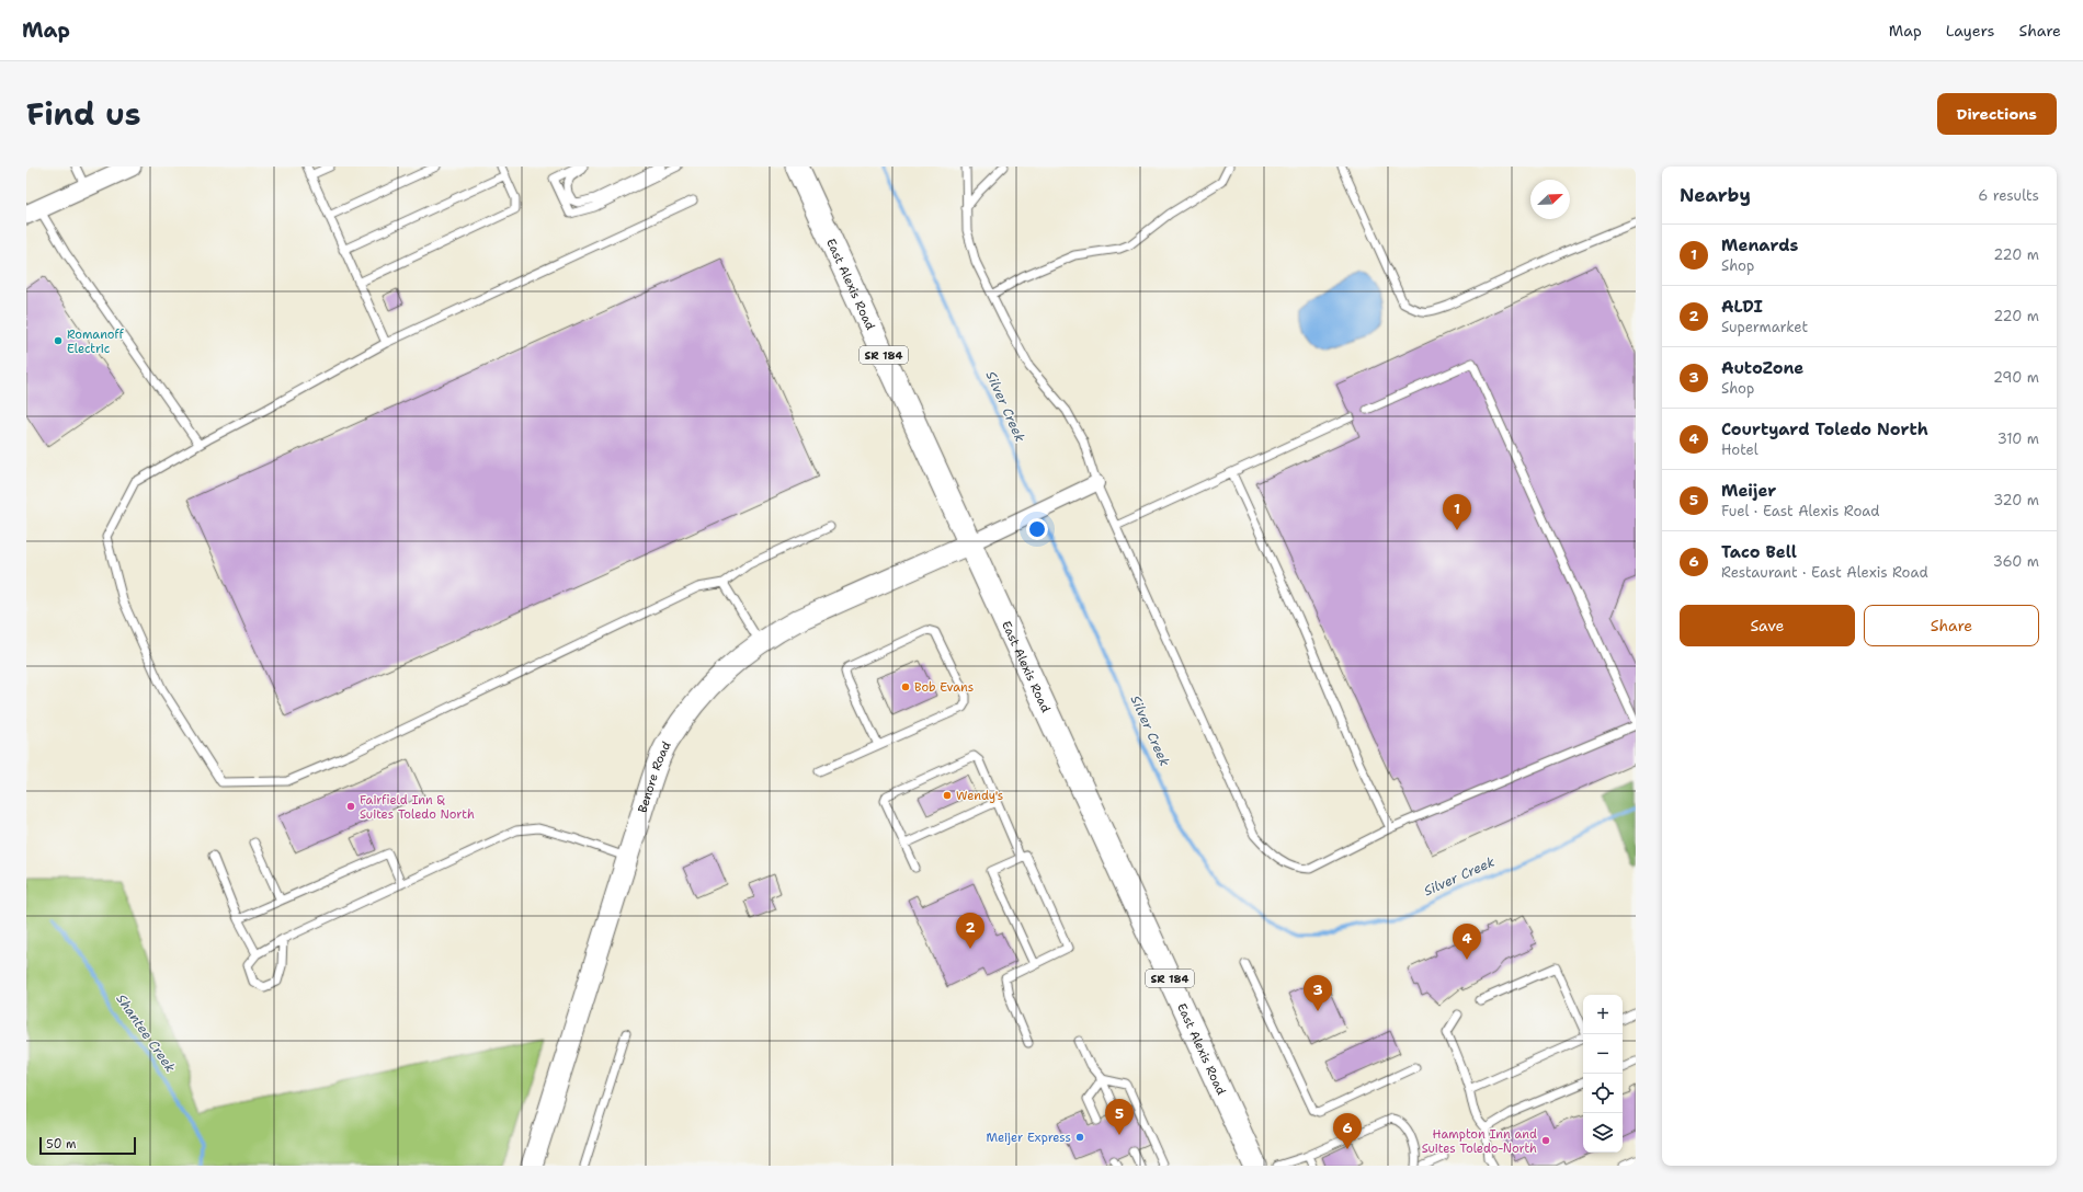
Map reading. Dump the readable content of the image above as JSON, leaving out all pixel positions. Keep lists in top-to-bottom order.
{
  "streets": {
    "main road": ["East Alexis Road", "SR 184", "Benore Road"]
  },
  "crossings": [
    ["East Alexis Road", "Benore Road"]
  ],
  "water": ["Silver Creek", "Shantee Creek"],
  "places": [
    "Romanoff Electric",
    "Bob Evans",
    "Wendy's",
    "Fairfield Inn & Suites Toledo North",
    "Meijer Express",
    "Hampton Inn and Suites Toledo-North"
  ],
  "scale_bar": "50 m",
  "north": "top right",
  "page": {
    "header": "Map",
    "nav": ["Map", "Layers", "Share"],
    "title": "Find us",
    "buttons": [
      "Directions",
      ["Save", "Share"]
    ],
    "heading": ["Nearby", "6 results"],
    "list": [
      {
        "mark": "1",
        "name": "Menards",
        "note": "Shop",
        "value": "220 m"
      },
      {
        "mark": "2",
        "name": "ALDI",
        "note": "Supermarket",
        "value": "220 m"
      },
      {
        "mark": "3",
        "name": "AutoZone",
        "note": "Shop",
        "value": "290 m"
      },
      {
        "mark": "4",
        "name": "Courtyard Toledo North",
        "note": "Hotel",
        "value": "310 m"
      },
      {
        "mark": "5",
        "name": "Meijer",
        "note": "Fuel · East Alexis Road",
        "value": "320 m"
      },
      {
        "mark": "6",
        "name": "Taco Bell",
        "note": "Restaurant · East Alexis Road",
        "value": "360 m"
      }
    ],
    "pins": [
      "1",
      "2",
      "4",
      "3",
      "5",
      "6"
    ],
    "map_buttons": ["+", "−"],
    "scale": "50 m"
  }
}
